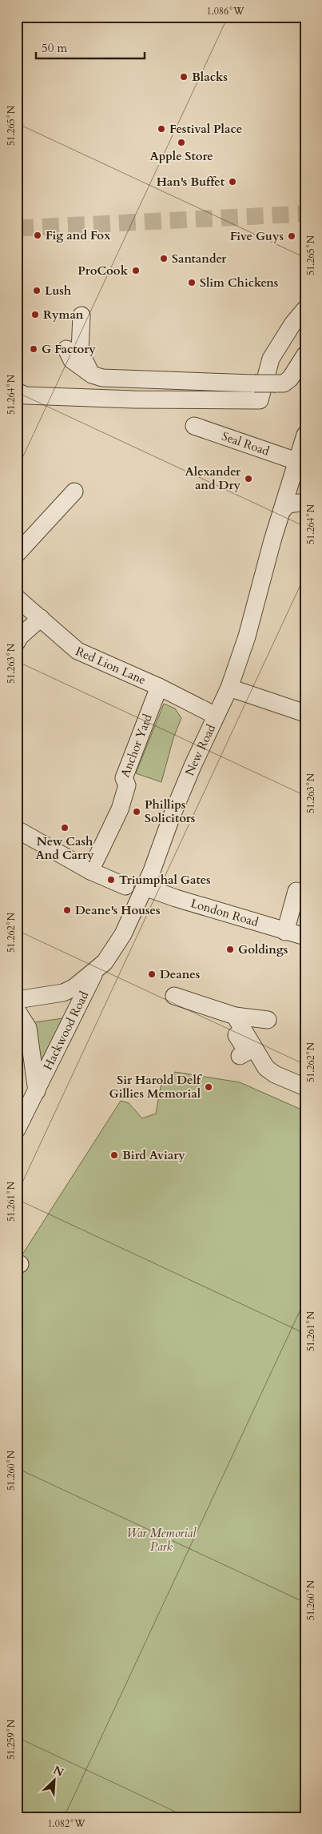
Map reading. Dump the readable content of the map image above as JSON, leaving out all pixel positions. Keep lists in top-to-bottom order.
{
  "streets": {
    "street": [
      "Seal Road",
      "Red Lion Lane",
      "Anchor Yard",
      "New Road",
      "London Road",
      "Hackwood Road"
    ]
  },
  "crossings": [
    ["Seal Road", "New Road"],
    ["Red Lion Lane", "Anchor Yard"],
    ["Red Lion Lane", "New Road"],
    ["New Road", "London Road"],
    ["New Road", "Hackwood Road"]
  ],
  "parks": ["War Memorial Park"],
  "places": [
    "Blacks",
    "Festival Place",
    "Apple Store",
    "Han's Buffet",
    "Fig and Fox",
    "Five Guys",
    "Santander",
    "ProCook",
    "Slim Chickens",
    "Lush",
    "Ryman",
    "G Factory",
    "Alexander and Dry",
    "Phillips Solicitors",
    "New Cash And Carry",
    "Triumphal Gates",
    "Deane's Houses",
    "Goldings",
    "Deanes",
    "Sir Harold Delf Gillies Memorial",
    "Bird Aviary"
  ],
  "scale_bar": "50 m",
  "north": "top right",
  "coordinates": [
    "1.086°W",
    "51.265°N",
    "51.264°N",
    "51.263°N",
    "51.262°N",
    "51.261°N",
    "51.260°N",
    "51.259°N",
    "1.082°W"
  ]
}
